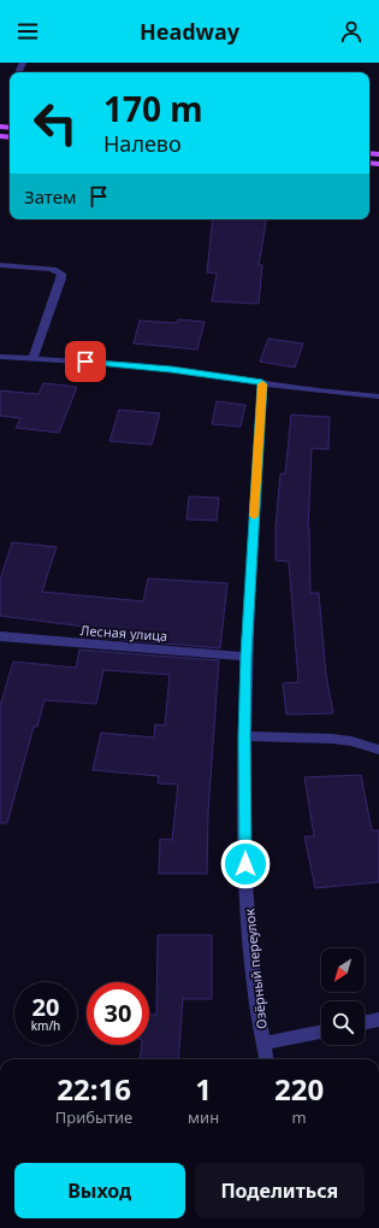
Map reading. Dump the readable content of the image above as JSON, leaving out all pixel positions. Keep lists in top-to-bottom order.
{
  "streets": {
    "street": ["Лесная улица", "Озёрный переулок"]
  },
  "crossings": [
    ["Лесная улица", "Озёрный переулок"]
  ],
  "north": "bottom left",
  "page": {
    "header": "Headway",
    "turn": ["170 m", "Налево"],
    "then": "Затем",
    "speed": "20 km/h",
    "limit": "30",
    "eta": [
      "22:16",
      "Прибытие",
      "1",
      "мин",
      "220",
      "m"
    ],
    "buttons": ["Выход", "Поделиться"]
  }
}
